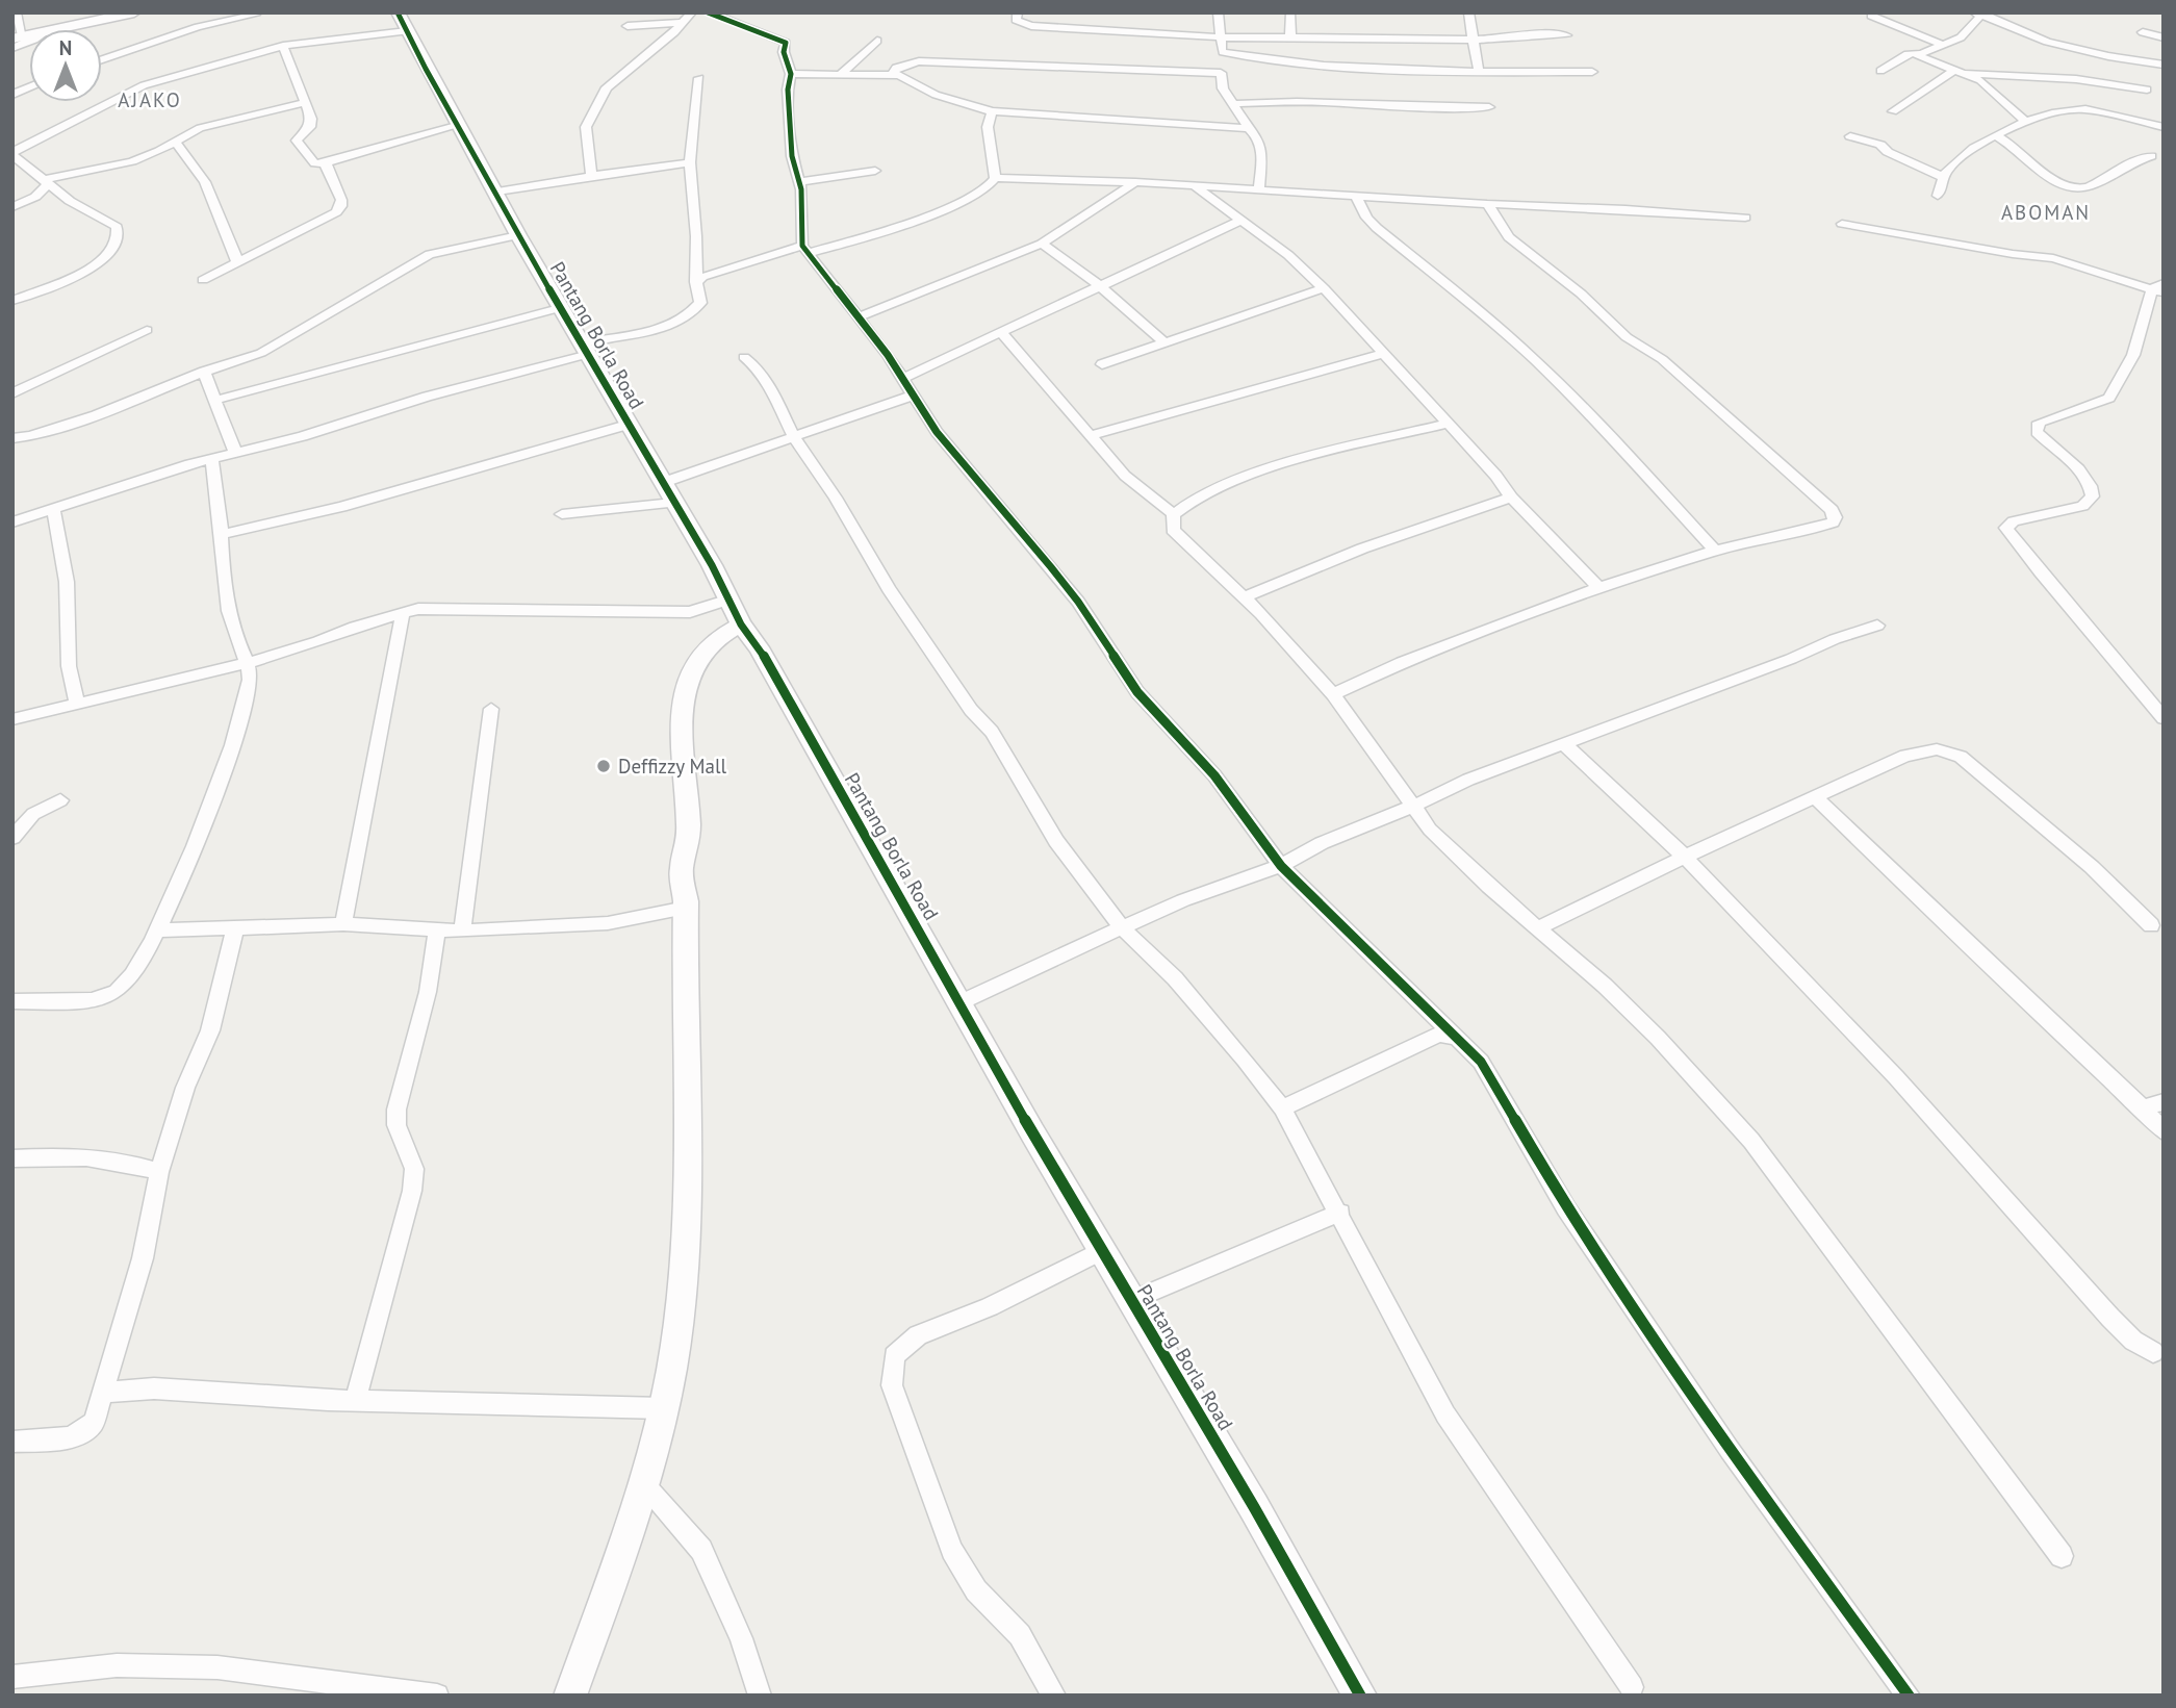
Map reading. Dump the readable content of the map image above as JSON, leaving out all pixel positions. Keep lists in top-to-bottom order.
{
  "streets": {
    "street": ["Pantang Borla Road"]
  },
  "districts": ["AJAKO", "ABOMAN"],
  "places": ["Deffizzy Mall"],
  "north": "top"
}
